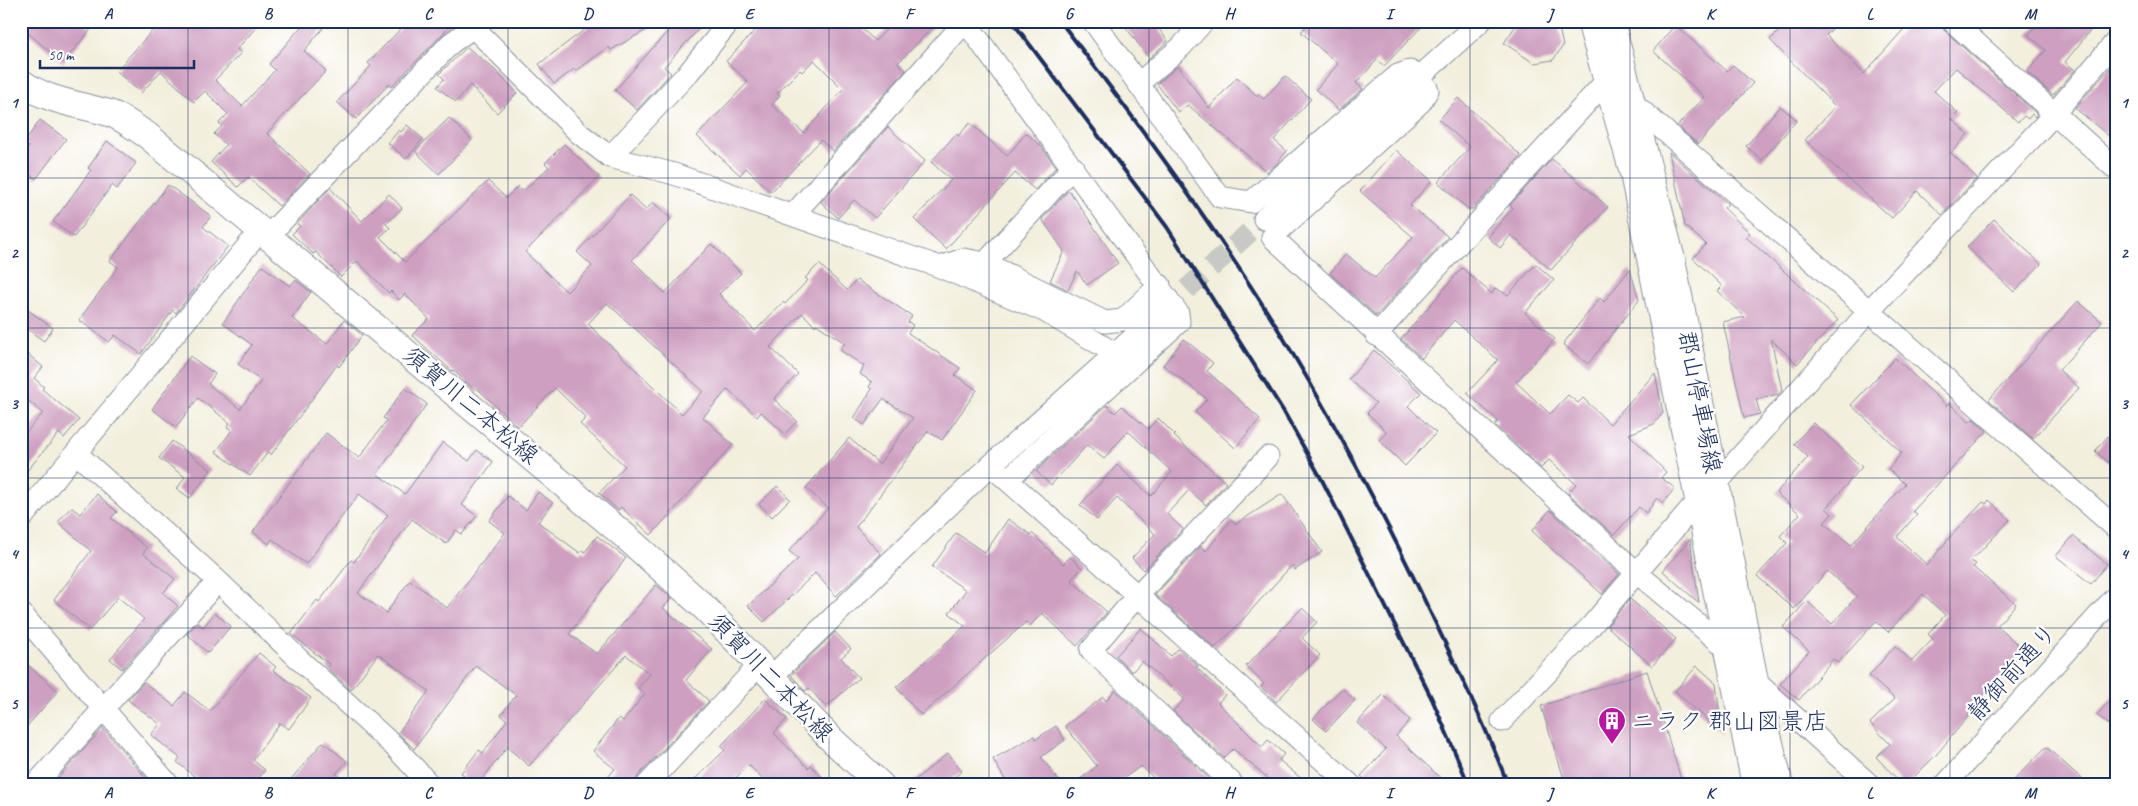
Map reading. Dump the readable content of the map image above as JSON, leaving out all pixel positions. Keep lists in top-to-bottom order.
{
  "streets": {
    "main road": ["郡山停車場線", "須賀川二本松線"],
    "street": ["静御前通り"]
  },
  "places": {
    "building": ["ニラク 郡山図景店"]
  },
  "scale_bar": "50 m",
  "grid": {
    "columns": [
      "A",
      "B",
      "C",
      "D",
      "E",
      "F",
      "G",
      "H",
      "I",
      "J",
      "K",
      "L",
      "M"
    ],
    "rows": [
      "1",
      "2",
      "3",
      "4",
      "5"
    ]
  }
}
